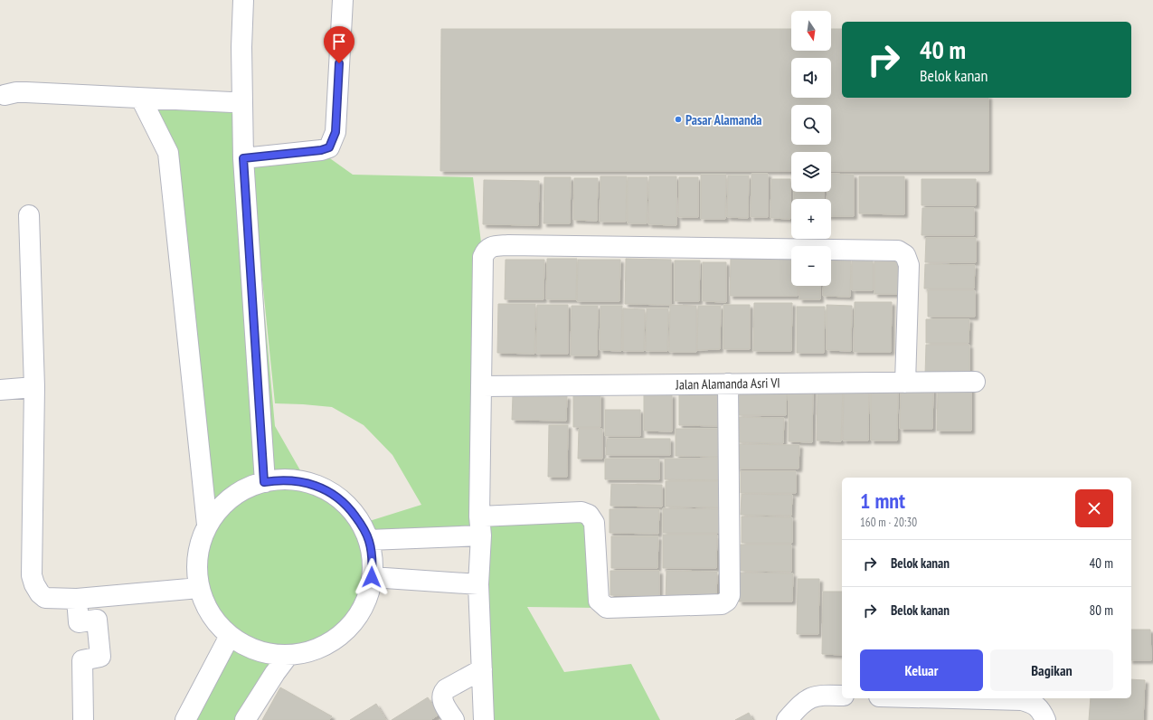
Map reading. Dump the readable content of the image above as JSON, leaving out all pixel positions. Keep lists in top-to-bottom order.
{
  "streets": {
    "street": ["Jalan Alamanda Asri VI"]
  },
  "places": ["Pasar Alamanda"],
  "north": "bottom",
  "page": {
    "map_buttons": ["+", "−"],
    "turn": ["40 m", "Belok kanan"],
    "heading": ["1 mnt", "160 m · 20:30"],
    "list": [
      {
        "name": "Belok kanan",
        "value": "40 m"
      },
      {
        "name": "Belok kanan",
        "value": "80 m"
      }
    ],
    "buttons": ["Keluar", "Bagikan"]
  }
}
